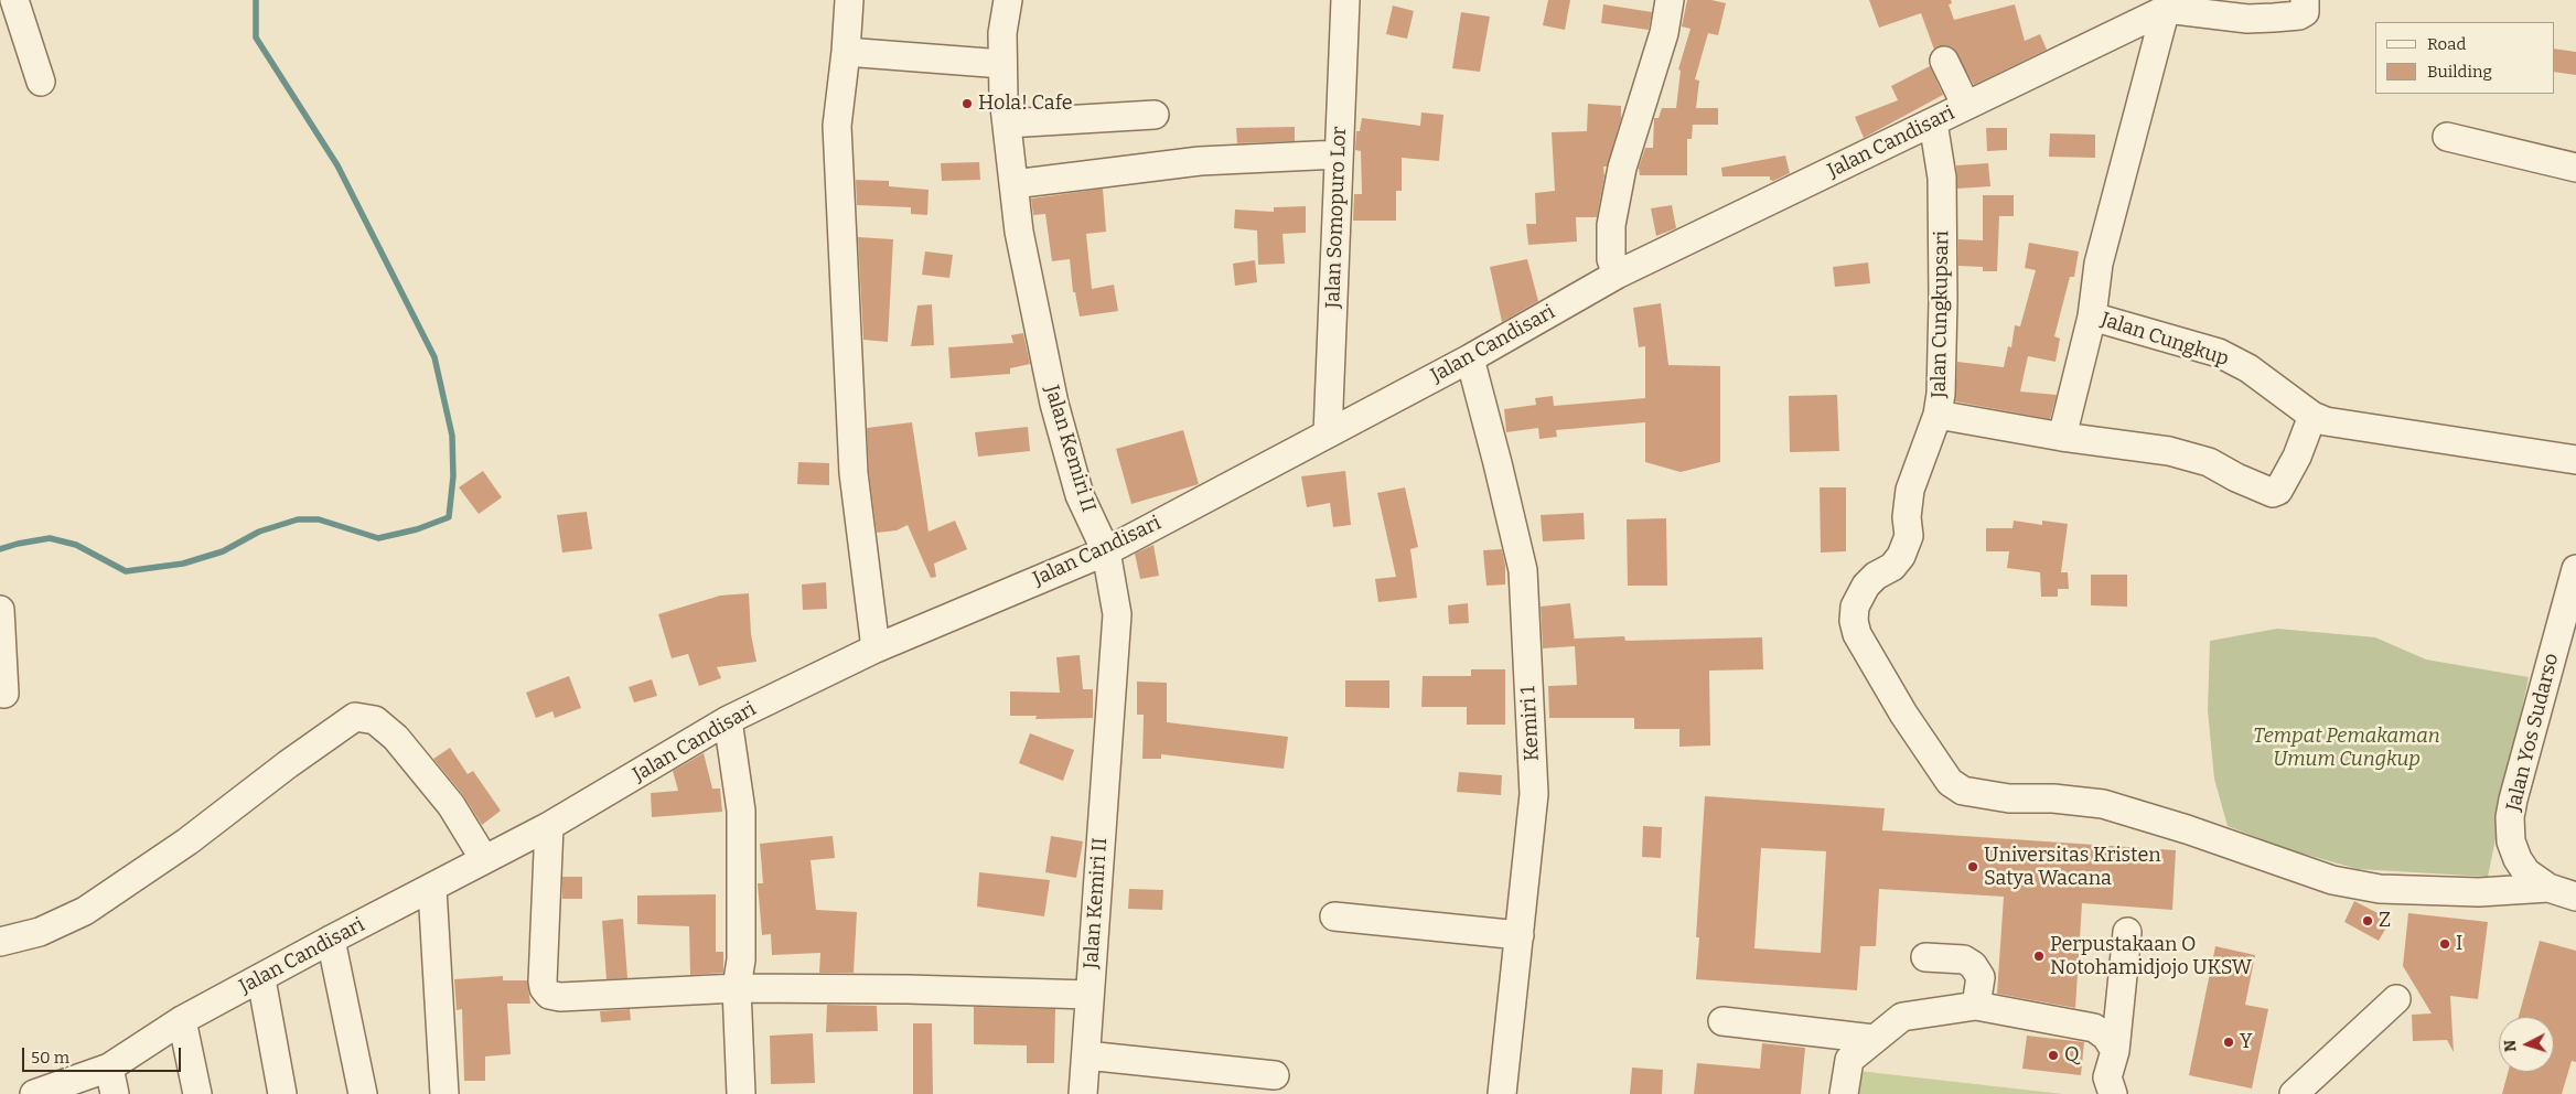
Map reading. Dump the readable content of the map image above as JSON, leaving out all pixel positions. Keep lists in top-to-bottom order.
{
  "streets": {
    "street": [
      "Jalan Candisari",
      "Jalan Somopuro Lor",
      "Jalan Cungkupsari",
      "Jalan Cungkup",
      "Jalan Kemiri II",
      "Kemiri 1",
      "Jalan Yos Sudarso"
    ]
  },
  "crossings": [
    ["Jalan Candisari", "Jalan Somopuro Lor"],
    ["Jalan Candisari", "Jalan Cungkupsari"],
    ["Jalan Candisari", "Jalan Cungkup"],
    ["Jalan Candisari", "Jalan Kemiri II"],
    ["Jalan Candisari", "Kemiri 1"],
    ["Jalan Cungkupsari", "Jalan Cungkup"]
  ],
  "parks": ["Tempat Pemakaman Umum Cungkup"],
  "places": [
    "Hola! Cafe",
    "Universitas Kristen Satya Wacana",
    "Z",
    "I",
    "Perpustakaan O Notohamidjojo UKSW",
    "Y",
    "Q"
  ],
  "legend": ["Road", "Building"],
  "scale_bar": "50 m",
  "north": "left"
}
